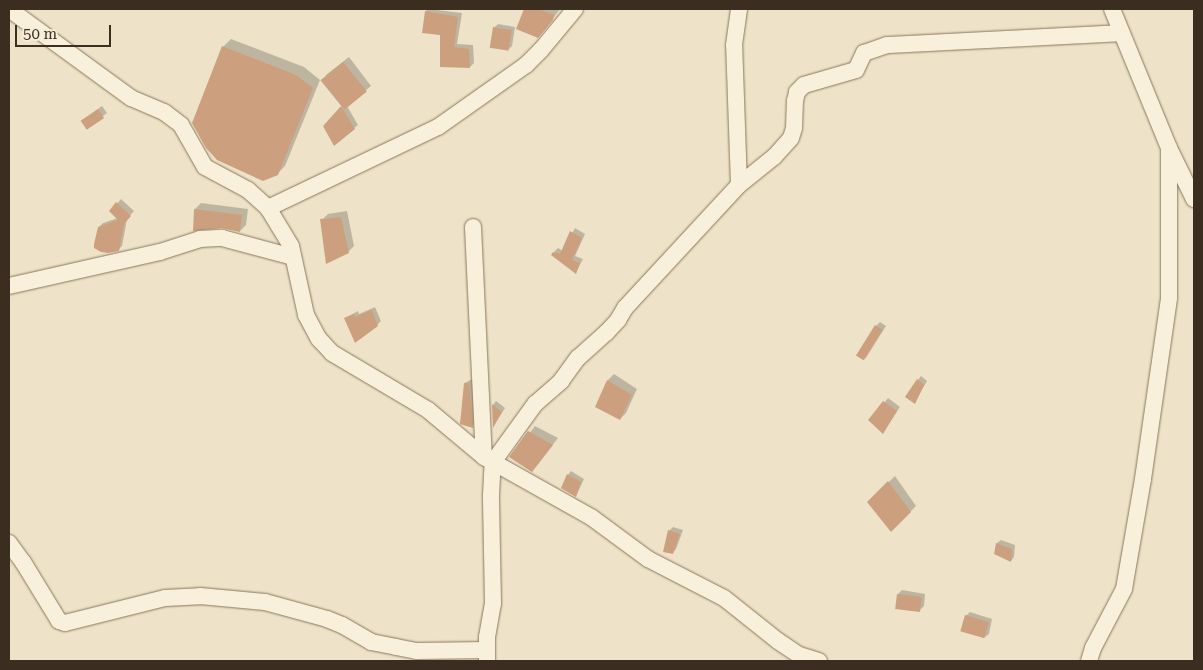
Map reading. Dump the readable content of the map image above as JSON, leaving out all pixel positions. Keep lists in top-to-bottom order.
{
  "scale_bar": "50 m"
}
